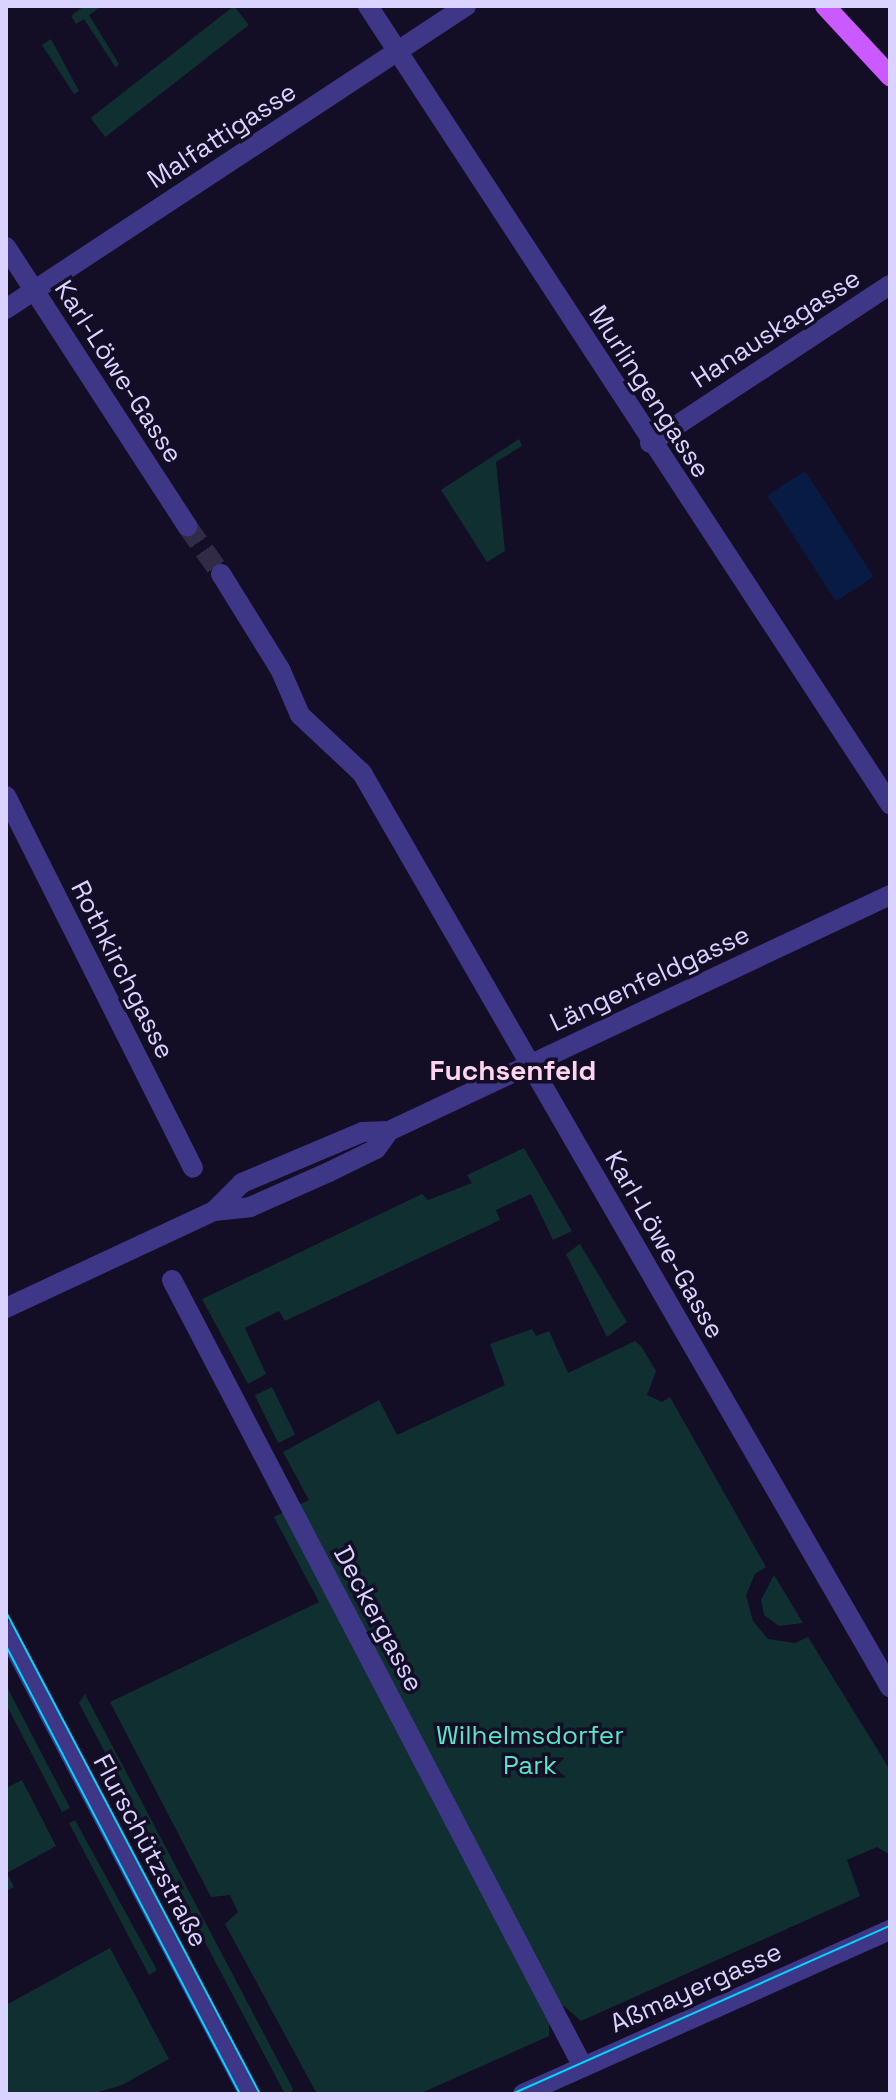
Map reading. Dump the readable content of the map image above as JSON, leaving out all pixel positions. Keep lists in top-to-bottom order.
{
  "streets": {
    "street": [
      "Malfattigasse",
      "Hanauskagasse",
      "Karl-Löwe-Gasse",
      "Murlingengasse",
      "Rothkirchgasse",
      "Längenfeldgasse",
      "Deckergasse",
      "Flurschützstraße",
      "Aßmayergasse"
    ]
  },
  "crossings": [
    ["Malfattigasse", "Karl-Löwe-Gasse"],
    ["Malfattigasse", "Murlingengasse"],
    ["Hanauskagasse", "Murlingengasse"],
    ["Karl-Löwe-Gasse", "Längenfeldgasse"],
    ["Deckergasse", "Aßmayergasse"]
  ],
  "districts": ["Fuchsenfeld"],
  "parks": ["Wilhelmsdorfer Park"]
}
